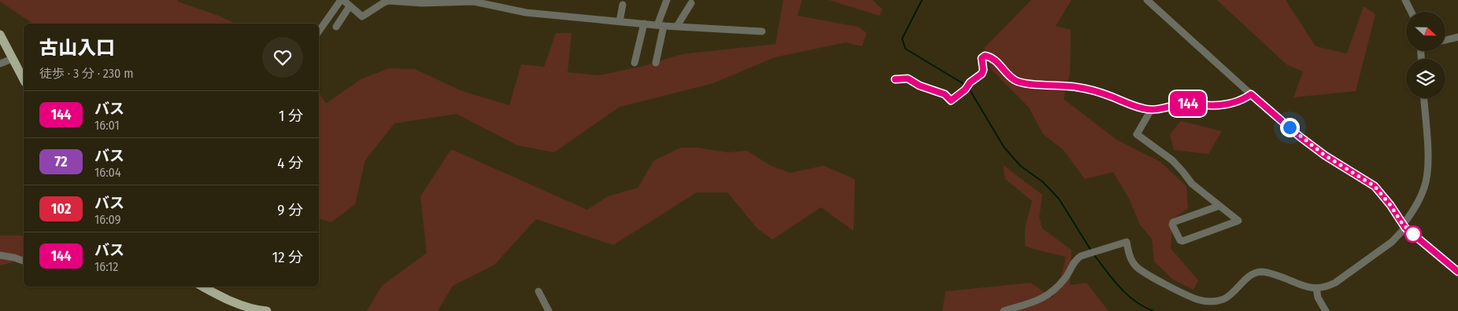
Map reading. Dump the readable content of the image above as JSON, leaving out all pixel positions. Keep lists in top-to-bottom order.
{
  "lines": ["bus line 144"],
  "north": "right",
  "page": {
    "on_map": "144",
    "heading": ["古山入口", "徒歩 · 3 分 · 230 m"],
    "list": [
      {
        "mark": "144",
        "name": "バス",
        "note": "16:01",
        "value": "1 分"
      },
      {
        "mark": "72",
        "name": "バス",
        "note": "16:04",
        "value": "4 分"
      },
      {
        "mark": "102",
        "name": "バス",
        "note": "16:09",
        "value": "9 分"
      },
      {
        "mark": "144",
        "name": "バス",
        "note": "16:12",
        "value": "12 分"
      }
    ]
  }
}
